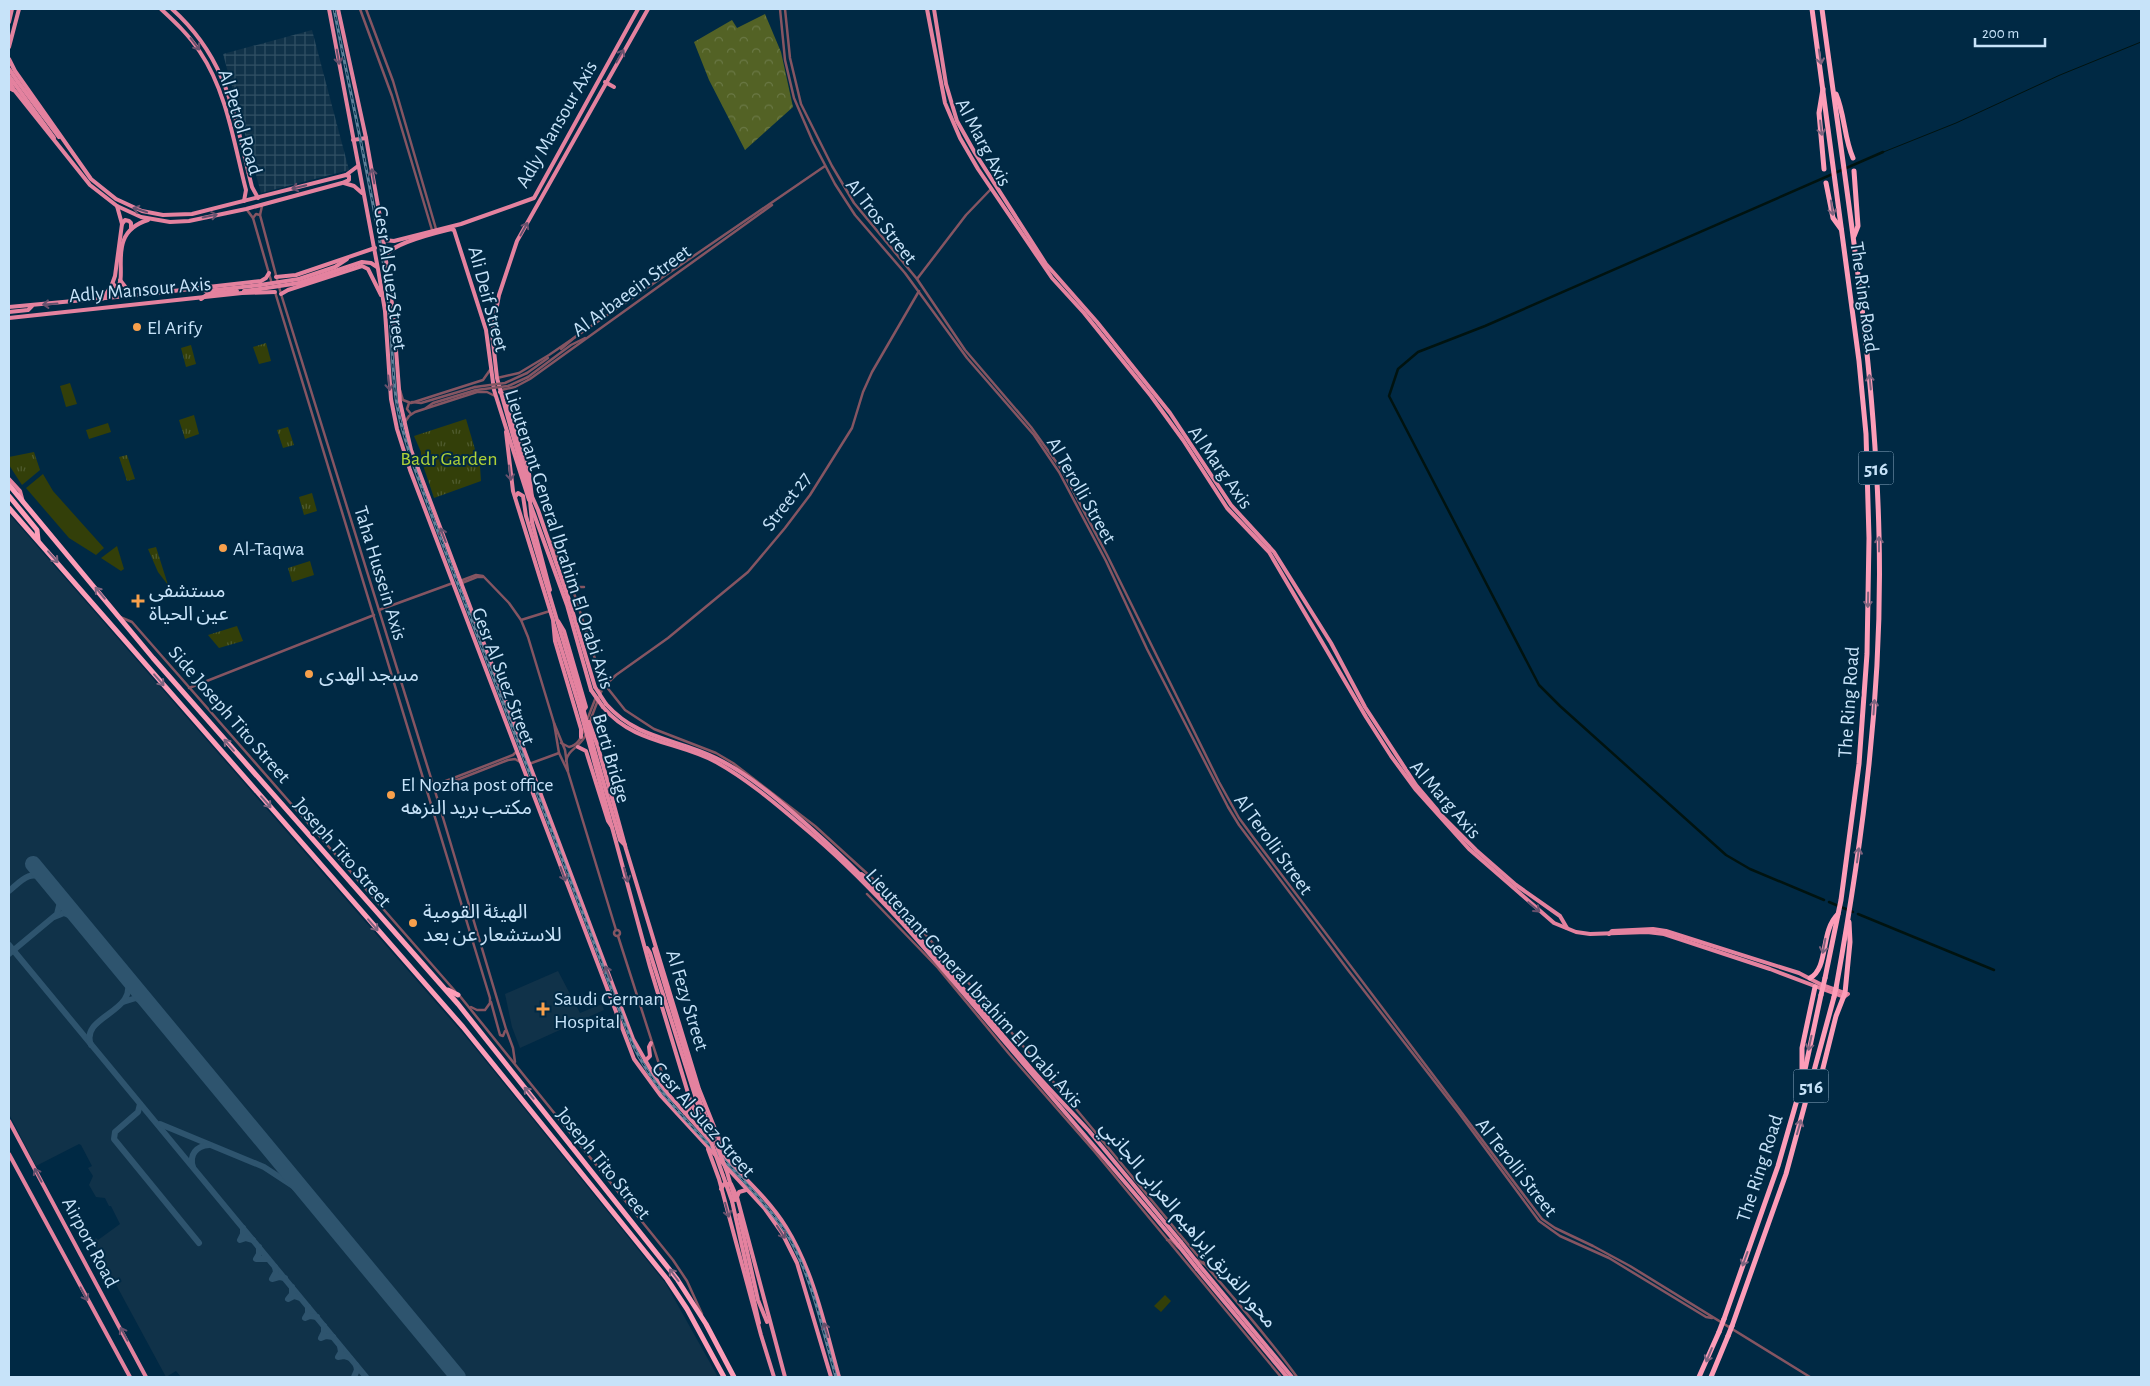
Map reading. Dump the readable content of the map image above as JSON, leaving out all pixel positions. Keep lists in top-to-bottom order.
{
  "streets": {
    "highway": ["The Ring Road", "516", "Joseph Tito Street"],
    "main road": [
      "Al Petrol Road",
      "Adly Mansour Axis",
      "Al Marg Axis",
      "Gesr Al Suez Street",
      "Ali Deif Street",
      "Lieutenant General Ibrahim El Orabi Axis",
      "Berti Bridge",
      "Al Fezy Street",
      "Airport Road"
    ],
    "street": [
      "Al Tros Street",
      "Al Arbaeein Street",
      "Al Terolli Street",
      "Street 27",
      "Taha Hussein Axis",
      "Side Joseph Tito Street",
      "محور الفريق إبراهيم العرابى الجانبي"
    ]
  },
  "crossings": [
    ["Adly Mansour Axis", "Lieutenant General Ibrahim El Orabi Axis"],
    ["Al Tros Street", "Al Arbaeein Street"],
    ["Al Tros Street", "Al Terolli Street"],
    ["Al Tros Street", "Street 27"],
    ["Al Arbaeein Street", "Lieutenant General Ibrahim El Orabi Axis"],
    ["Ali Deif Street", "Lieutenant General Ibrahim El Orabi Axis"],
    ["Al Terolli Street", "Street 27"],
    ["Street 27", "محور الفريق إبراهيم العرابى الجانبي"],
    ["Lieutenant General Ibrahim El Orabi Axis", "محور الفريق إبراهيم العرابى الجانبي"],
    ["Taha Hussein Axis", "Side Joseph Tito Street"],
    ["Side Joseph Tito Street", "Joseph Tito Street"],
    ["Berti Bridge", "Al Fezy Street"]
  ],
  "parks": ["Badr Garden"],
  "places": {
    "other": [
      "El Arify",
      "Al-Taqwa",
      "مسجد الهدى",
      "El Nozha post office مكتب بريد النزهه",
      "الهيئة القومية للاستشعار عن بعد"
    ],
    "health": ["مستشفى عين الحياة", "Saudi German Hospital"]
  },
  "scale_bar": "200 m"
}
